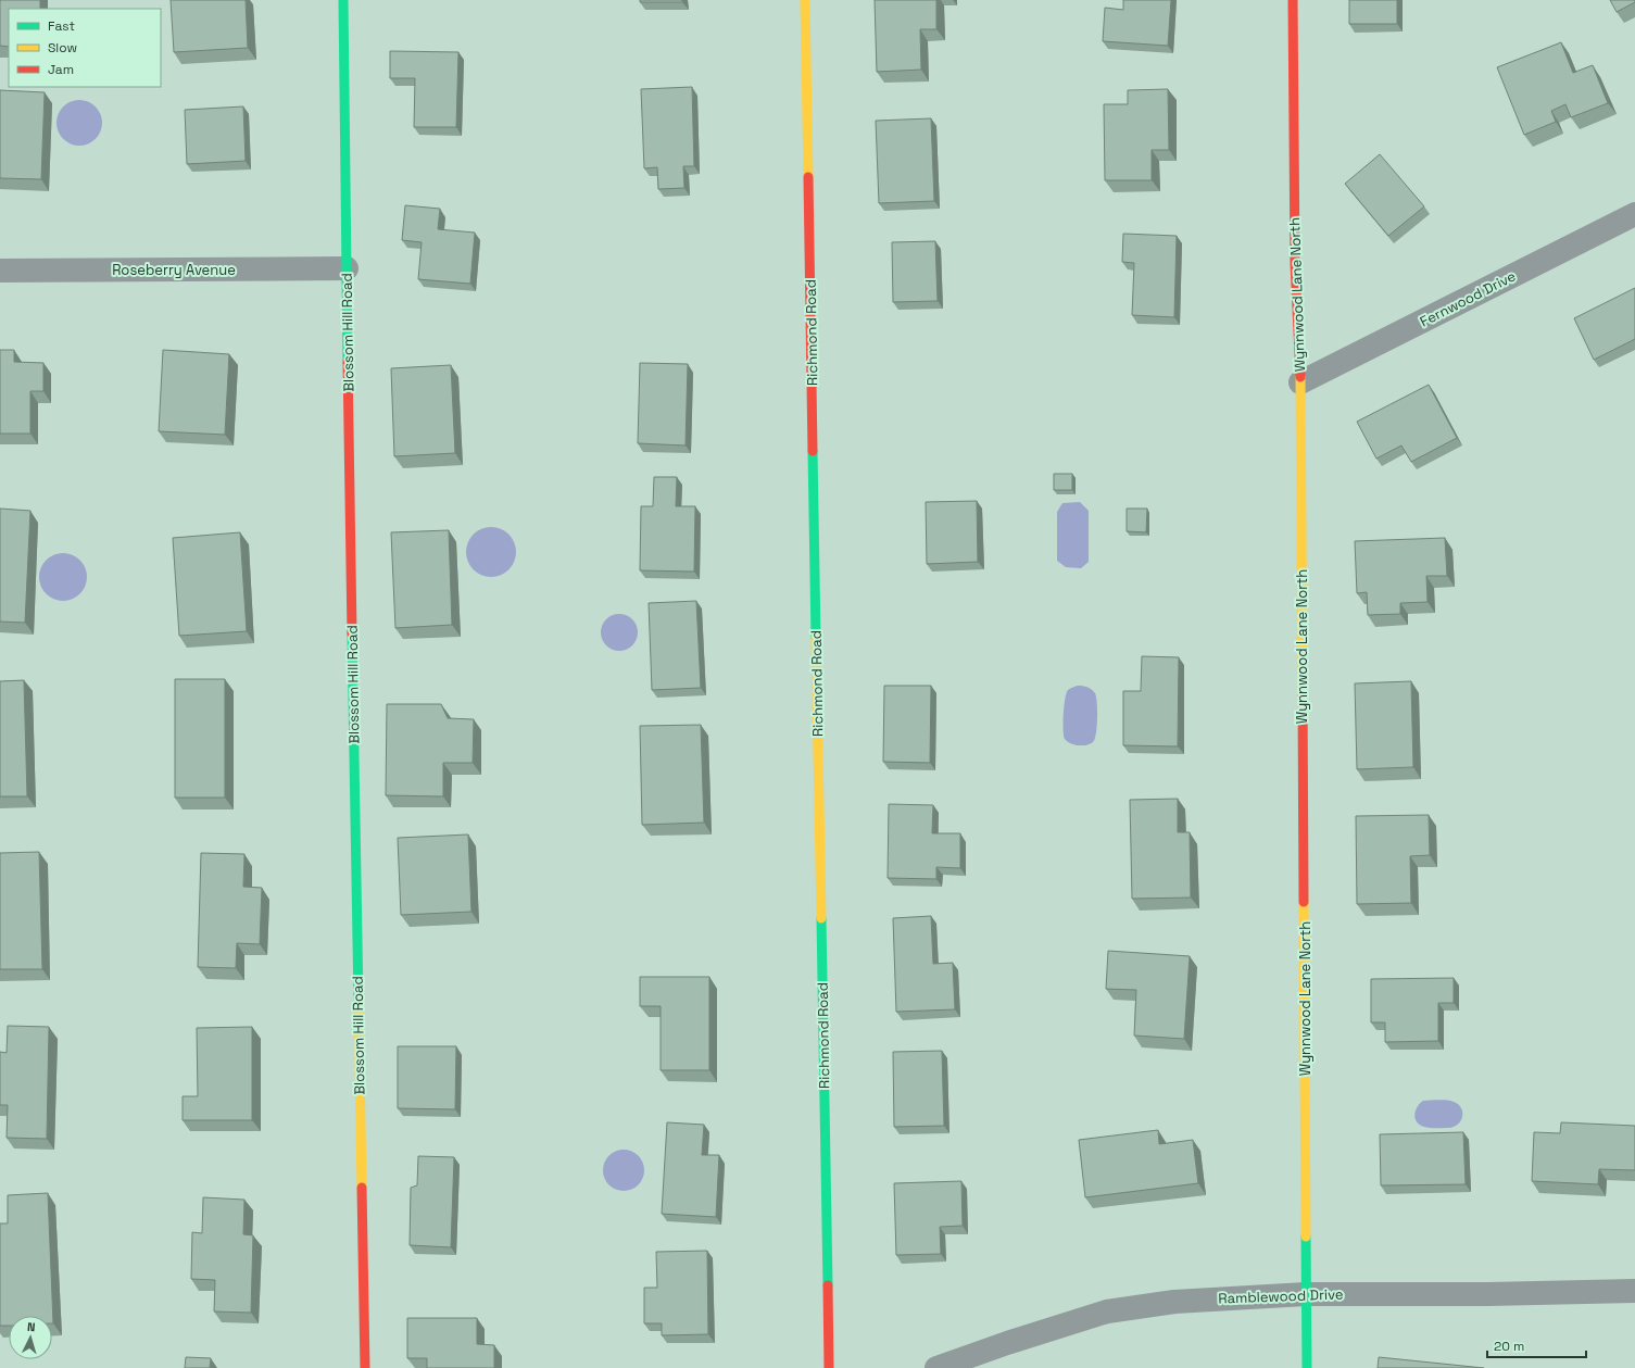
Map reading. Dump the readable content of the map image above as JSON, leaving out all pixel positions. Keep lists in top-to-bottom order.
{
  "streets": {
    "street": [
      "Roseberry Avenue",
      "Wynnwood Lane North",
      "Fernwood Drive",
      "Blossom Hill Road",
      "Richmond Road",
      "Ramblewood Drive"
    ]
  },
  "crossings": [
    ["Roseberry Avenue", "Blossom Hill Road"],
    ["Wynnwood Lane North", "Fernwood Drive"],
    ["Wynnwood Lane North", "Ramblewood Drive"]
  ],
  "legend": ["Fast", "Slow", "Jam"],
  "scale_bar": "20 m",
  "north": "top"
}
